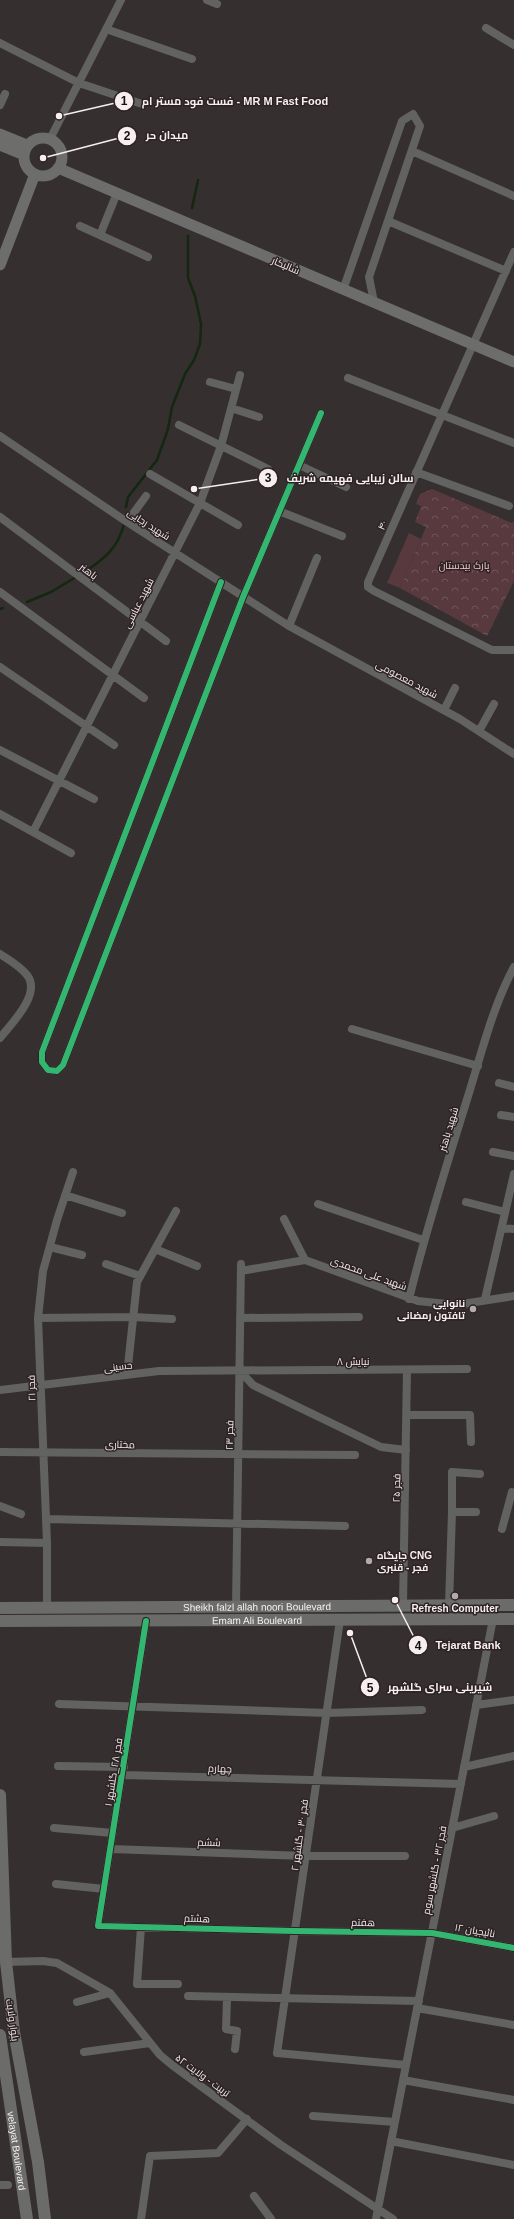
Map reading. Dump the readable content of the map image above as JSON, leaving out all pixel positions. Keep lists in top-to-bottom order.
{
  "streets": {
    "main road": [
      "شالیکار",
      "Sheikh falzl allah noori Boulevard",
      "Emam Ali Boulevard",
      "بلوار ولایت",
      "velayat Boulevard"
    ],
    "street": [
      "شهید رجایی",
      "۴۰",
      "باهنر",
      "شهید عباسی",
      "شهید معصومی",
      "شهید باهنر",
      "شهید علی محمدی",
      "نیایش ۸",
      "حسینی",
      "فجر ۲۱",
      "فجر ۲۳",
      "مختاری",
      "فجر ۲۵",
      "چهارم",
      "فجر ۲۸_گلشهر ۱",
      "فجر ۳۰ - گلشهر ۲",
      "ششم",
      "فجر ۳۲ - گلشهر سوم",
      "هشتم",
      "هفتم",
      "نائیجیان ۱۲",
      "تربیت - ولایت ۵۲"
    ]
  },
  "crossings": [
    ["شالیکار", "۴۰"],
    ["شهید رجایی", "شهید عباسی"],
    ["شهید رجایی", "شهید معصومی"],
    ["باهنر", "شهید عباسی"],
    ["شهید باهنر", "شهید علی محمدی"],
    ["شهید علی محمدی", "فجر ۲۳"],
    ["نیایش ۸", "حسینی"],
    ["نیایش ۸", "فجر ۲۳"],
    ["نیایش ۸", "فجر ۲۵"],
    ["حسینی", "فجر ۲۱"],
    ["حسینی", "فجر ۲۳"],
    ["فجر ۲۱", "مختاری"],
    ["فجر ۲۱", "Sheikh falzl allah noori Boulevard"],
    ["فجر ۲۳", "مختاری"],
    ["فجر ۲۳", "Sheikh falzl allah noori Boulevard"],
    ["فجر ۲۵", "Sheikh falzl allah noori Boulevard"],
    ["Emam Ali Boulevard", "فجر ۲۸_گلشهر ۱"],
    ["Emam Ali Boulevard", "فجر ۳۰ - گلشهر ۲"],
    ["Emam Ali Boulevard", "فجر ۳۲ - گلشهر سوم"],
    ["چهارم", "فجر ۲۸_گلشهر ۱"],
    ["چهارم", "فجر ۳۰ - گلشهر ۲"],
    ["چهارم", "فجر ۳۲ - گلشهر سوم"],
    ["فجر ۲۸_گلشهر ۱", "ششم"],
    ["فجر ۲۸_گلشهر ۱", "هشتم"],
    ["فجر ۳۰ - گلشهر ۲", "ششم"],
    ["فجر ۳۰ - گلشهر ۲", "فجر ۳۲ - گلشهر سوم"],
    ["فجر ۳۰ - گلشهر ۲", "هشتم"],
    ["فجر ۳۰ - گلشهر ۲", "هفتم"],
    ["فجر ۳۲ - گلشهر سوم", "هفتم"],
    ["فجر ۳۲ - گلشهر سوم", "نائیجیان ۱۲"],
    ["فجر ۳۲ - گلشهر سوم", "تربیت - ولایت ۵۲"],
    ["هشتم", "هفتم"],
    ["هفتم", "نائیجیان ۱۲"],
    ["بلوار ولایت", "تربیت - ولایت ۵۲"]
  ],
  "parks": ["پارک بیدستان"],
  "places": [
    "فست فود مستر ام - MR M Fast Food",
    "میدان حر",
    "سالن زیبایی فهیمه شریف",
    "نانوایی تافتون رمضانی",
    "جایگاه CNG فجر - قنبری",
    "Refresh Computer",
    "Tejarat Bank",
    "شیرینی سرای گلشهر"
  ]
}
